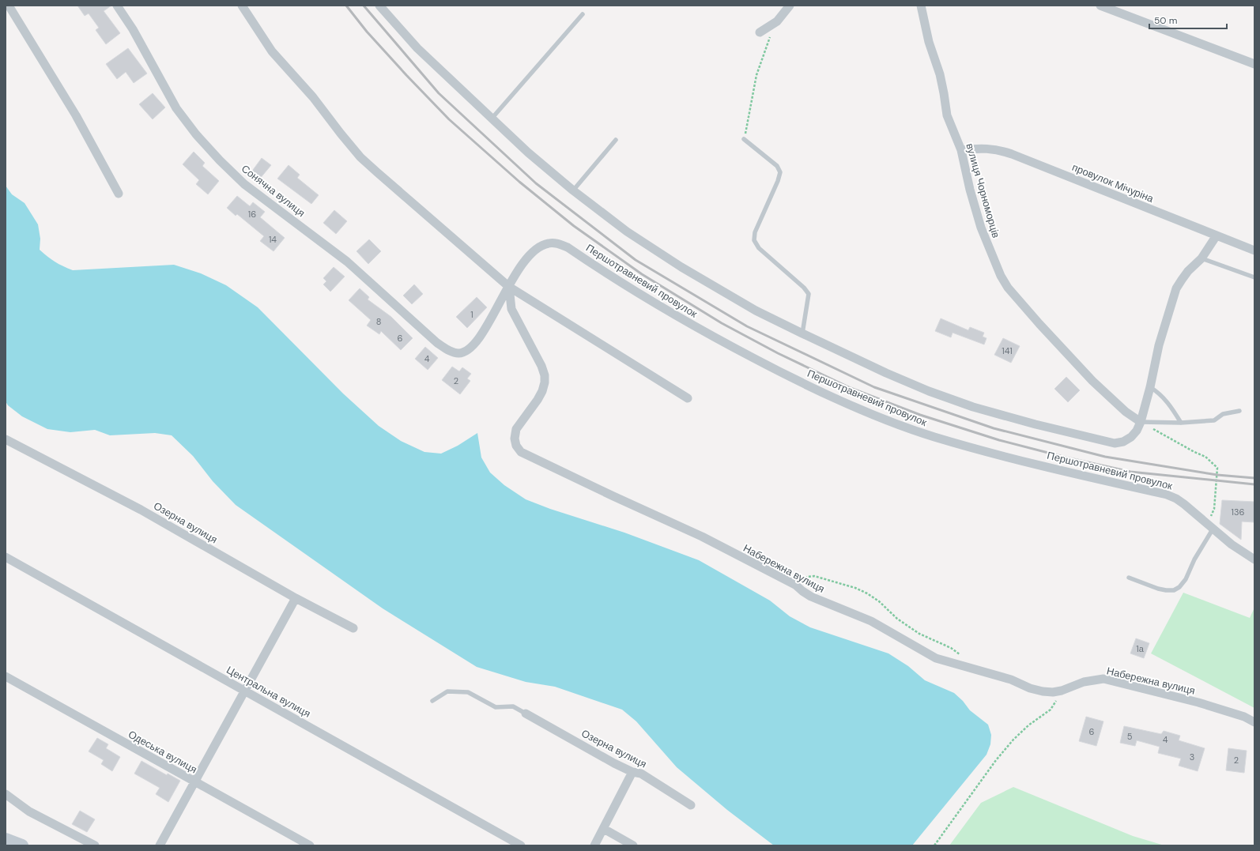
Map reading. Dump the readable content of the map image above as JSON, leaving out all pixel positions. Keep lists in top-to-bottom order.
{
  "streets": {
    "street": [
      "провулок Мічуріна",
      "Сонячна вулиця",
      "вулиця Чорноморців",
      "Першотравневий провулок",
      "Озерна вулиця",
      "Набережна вулиця",
      "Центральна вулиця",
      "Одеська вулиця"
    ]
  },
  "crossings": [
    ["провулок Мічуріна", "вулиця Чорноморців"],
    ["Сонячна вулиця", "Першотравневий провулок"],
    ["Сонячна вулиця", "Набережна вулиця"],
    ["Першотравневий провулок", "Набережна вулиця"]
  ],
  "house_numbers": [
    "16",
    "14",
    "1",
    "8",
    "6",
    "141",
    "4",
    "2",
    "136",
    "1а",
    "6",
    "5",
    "4",
    "3",
    "2"
  ],
  "scale_bar": "50 m"
}
